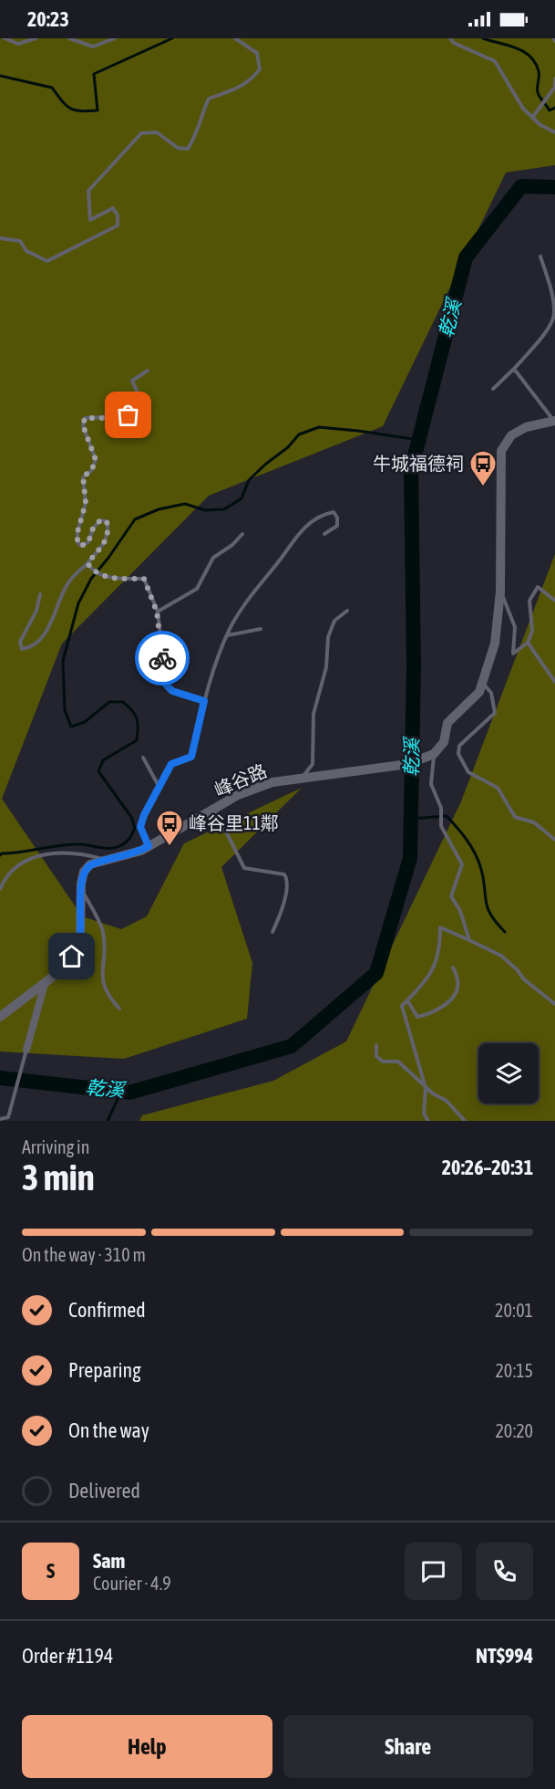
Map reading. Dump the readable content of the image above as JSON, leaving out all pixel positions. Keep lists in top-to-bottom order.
{
  "streets": {
    "street": ["峰谷路"]
  },
  "water": ["乾溪"],
  "places": {
    "bus stop": ["牛城福德祠", "峰谷里11鄰"]
  },
  "page": {
    "status": "20:23",
    "heading": ["3 min", "Arriving in", "20:26–20:31"],
    "panel": [
      "Sam",
      "Courier · 4.9",
      "Order #1194",
      "NT$994"
    ],
    "bar": "On the way · 310 m",
    "list": [
      ["Confirmed", "20:01"],
      ["Preparing", "20:15"],
      ["On the way", "20:20"],
      "Delivered"
    ],
    "round": "S",
    "buttons": ["Help", "Share"]
  }
}
